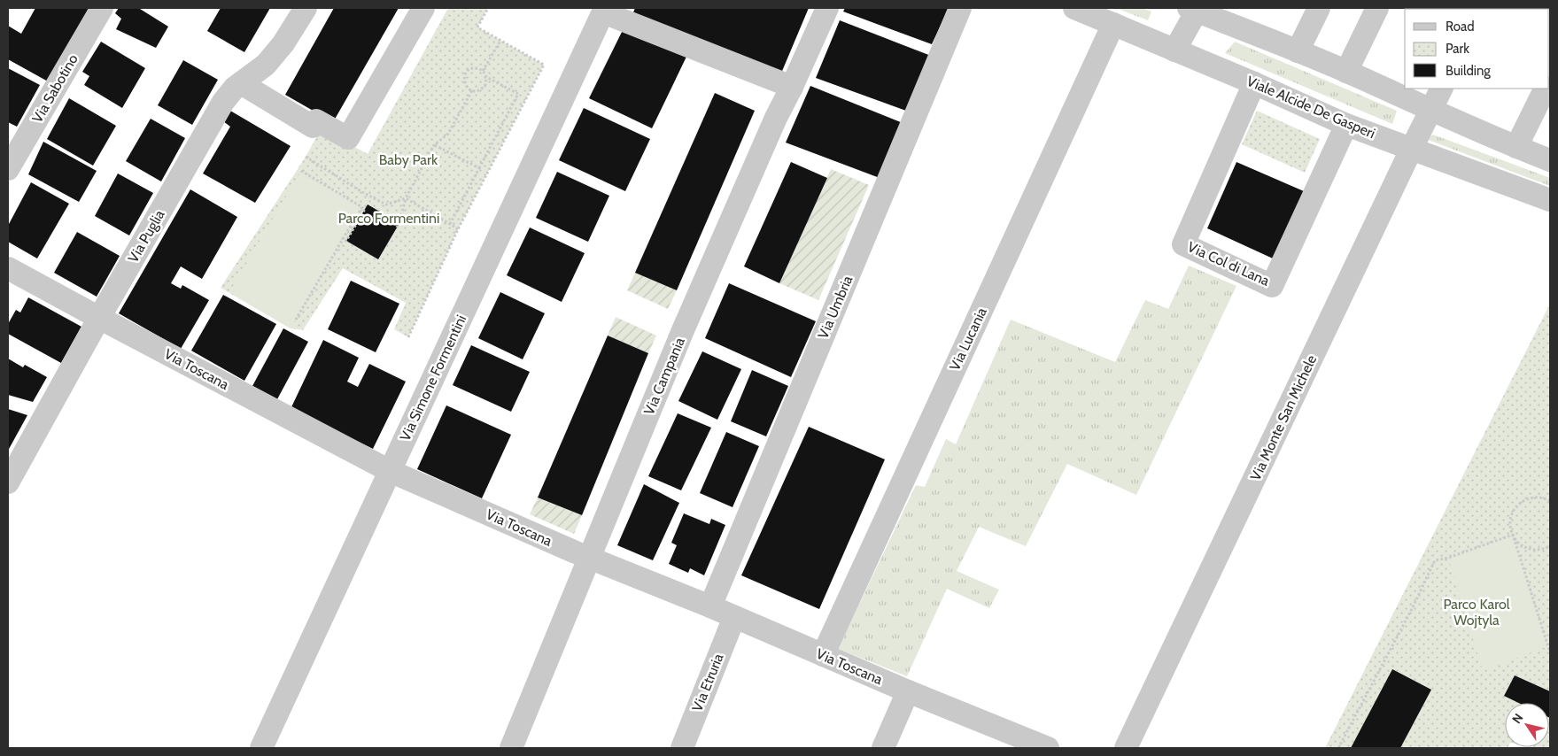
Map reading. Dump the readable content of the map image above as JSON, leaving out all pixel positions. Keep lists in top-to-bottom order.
{
  "streets": {
    "street": [
      "Via Sabotino",
      "Viale Alcide De Gasperi",
      "Via Puglia",
      "Via Col di Lana",
      "Via Umbria",
      "Via Lucania",
      "Via Toscana",
      "Via Campania",
      "Via Simone Formentini",
      "Via Monte San Michele",
      "Via Etruria"
    ]
  },
  "crossings": [
    ["Viale Alcide De Gasperi", "Via Col di Lana"],
    ["Viale Alcide De Gasperi", "Via Lucania"],
    ["Viale Alcide De Gasperi", "Via Monte San Michele"],
    ["Via Puglia", "Via Toscana"],
    ["Via Umbria", "Via Toscana"],
    ["Via Lucania", "Via Toscana"],
    ["Via Toscana", "Via Campania"],
    ["Via Toscana", "Via Simone Formentini"],
    ["Via Toscana", "Via Etruria"]
  ],
  "parks": ["Baby Park", "Parco Formentini", "Parco Karol Wojtyla"],
  "legend": ["Road", "Park", "Building"],
  "north": "top left"
}
